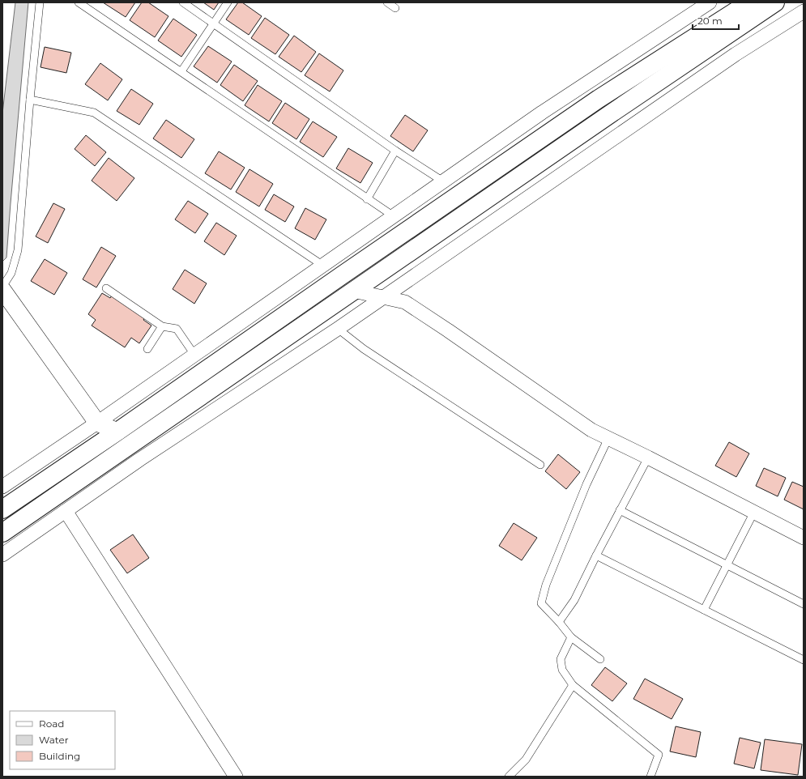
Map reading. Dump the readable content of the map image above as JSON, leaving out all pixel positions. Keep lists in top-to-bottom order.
{
  "legend": ["Road", "Water", "Building"],
  "scale_bar": "20 m"
}
